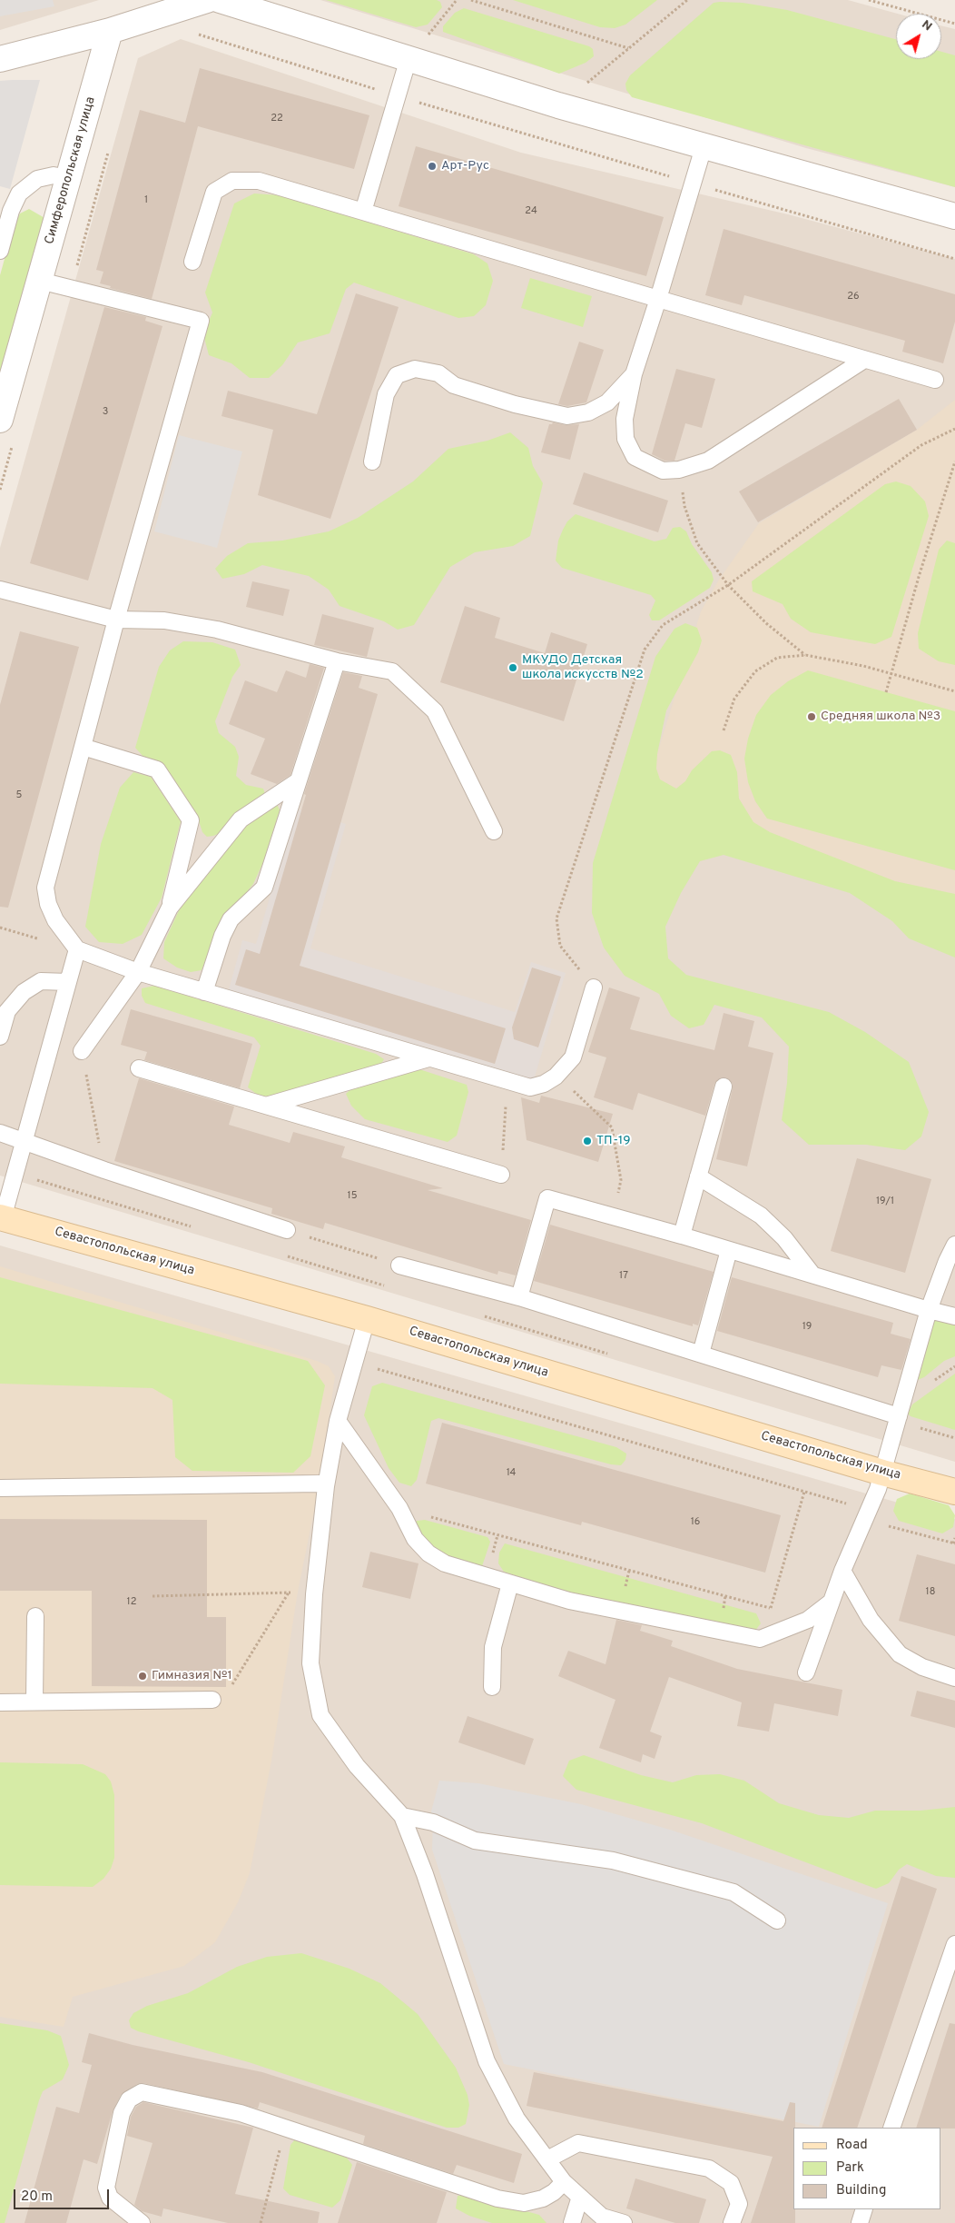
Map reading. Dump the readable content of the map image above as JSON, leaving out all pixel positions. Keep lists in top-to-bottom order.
{
  "streets": {
    "main road": ["Севастопольская улица"],
    "street": ["Симферопольская улица"]
  },
  "places": [
    "Арт-Рус",
    "МКУДО Детская школа искусств №2",
    "Средняя школа №3",
    "ТП-19",
    "Гимназия №1"
  ],
  "house_numbers": [
    "22",
    "1",
    "24",
    "26",
    "3",
    "5",
    "15",
    "19/1",
    "17",
    "19",
    "14",
    "16",
    "18",
    "12"
  ],
  "legend": ["Road", "Park", "Building"],
  "scale_bar": "20 m",
  "north": "top right"
}
